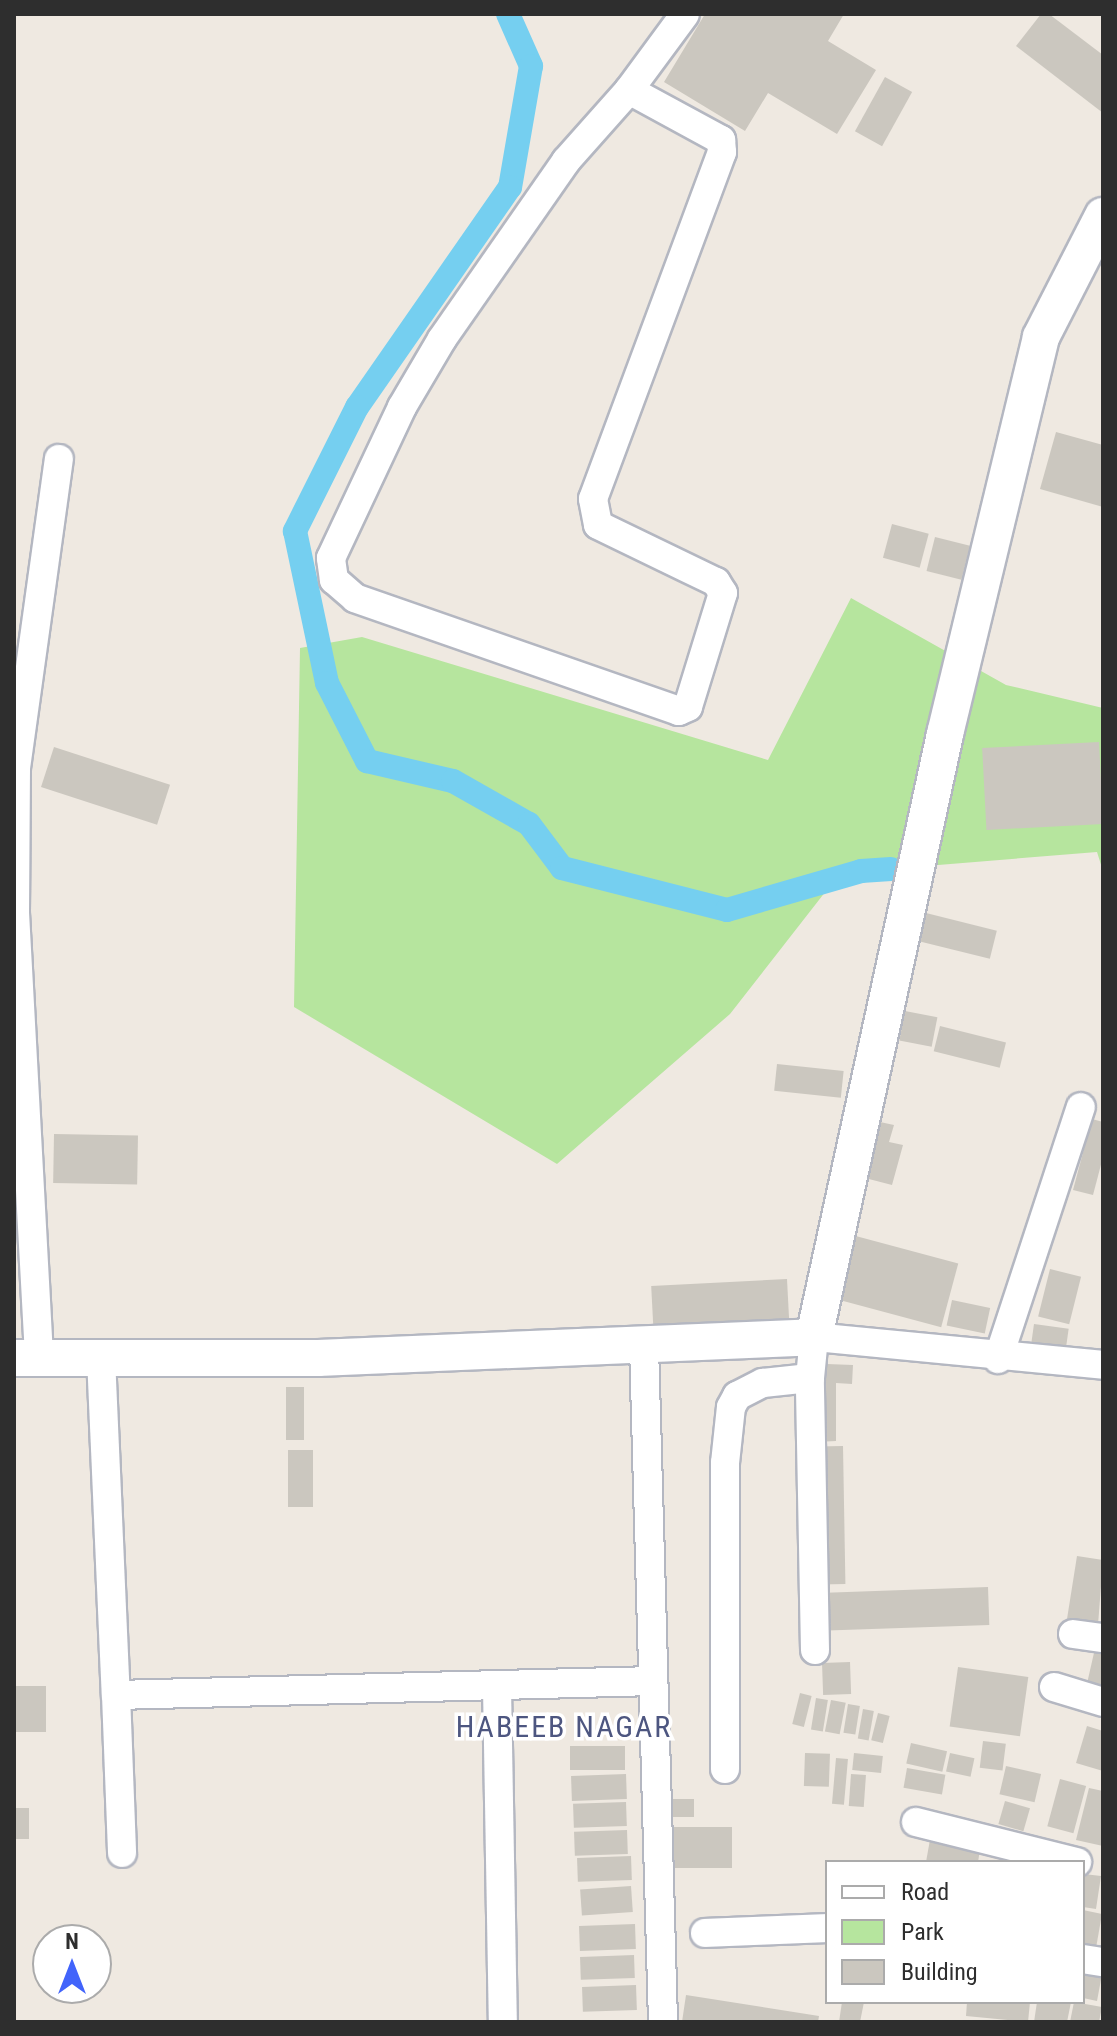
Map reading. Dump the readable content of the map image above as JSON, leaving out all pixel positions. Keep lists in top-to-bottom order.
{
  "districts": ["HABEEB NAGAR"],
  "legend": ["Road", "Park", "Building"],
  "north": "top"
}
